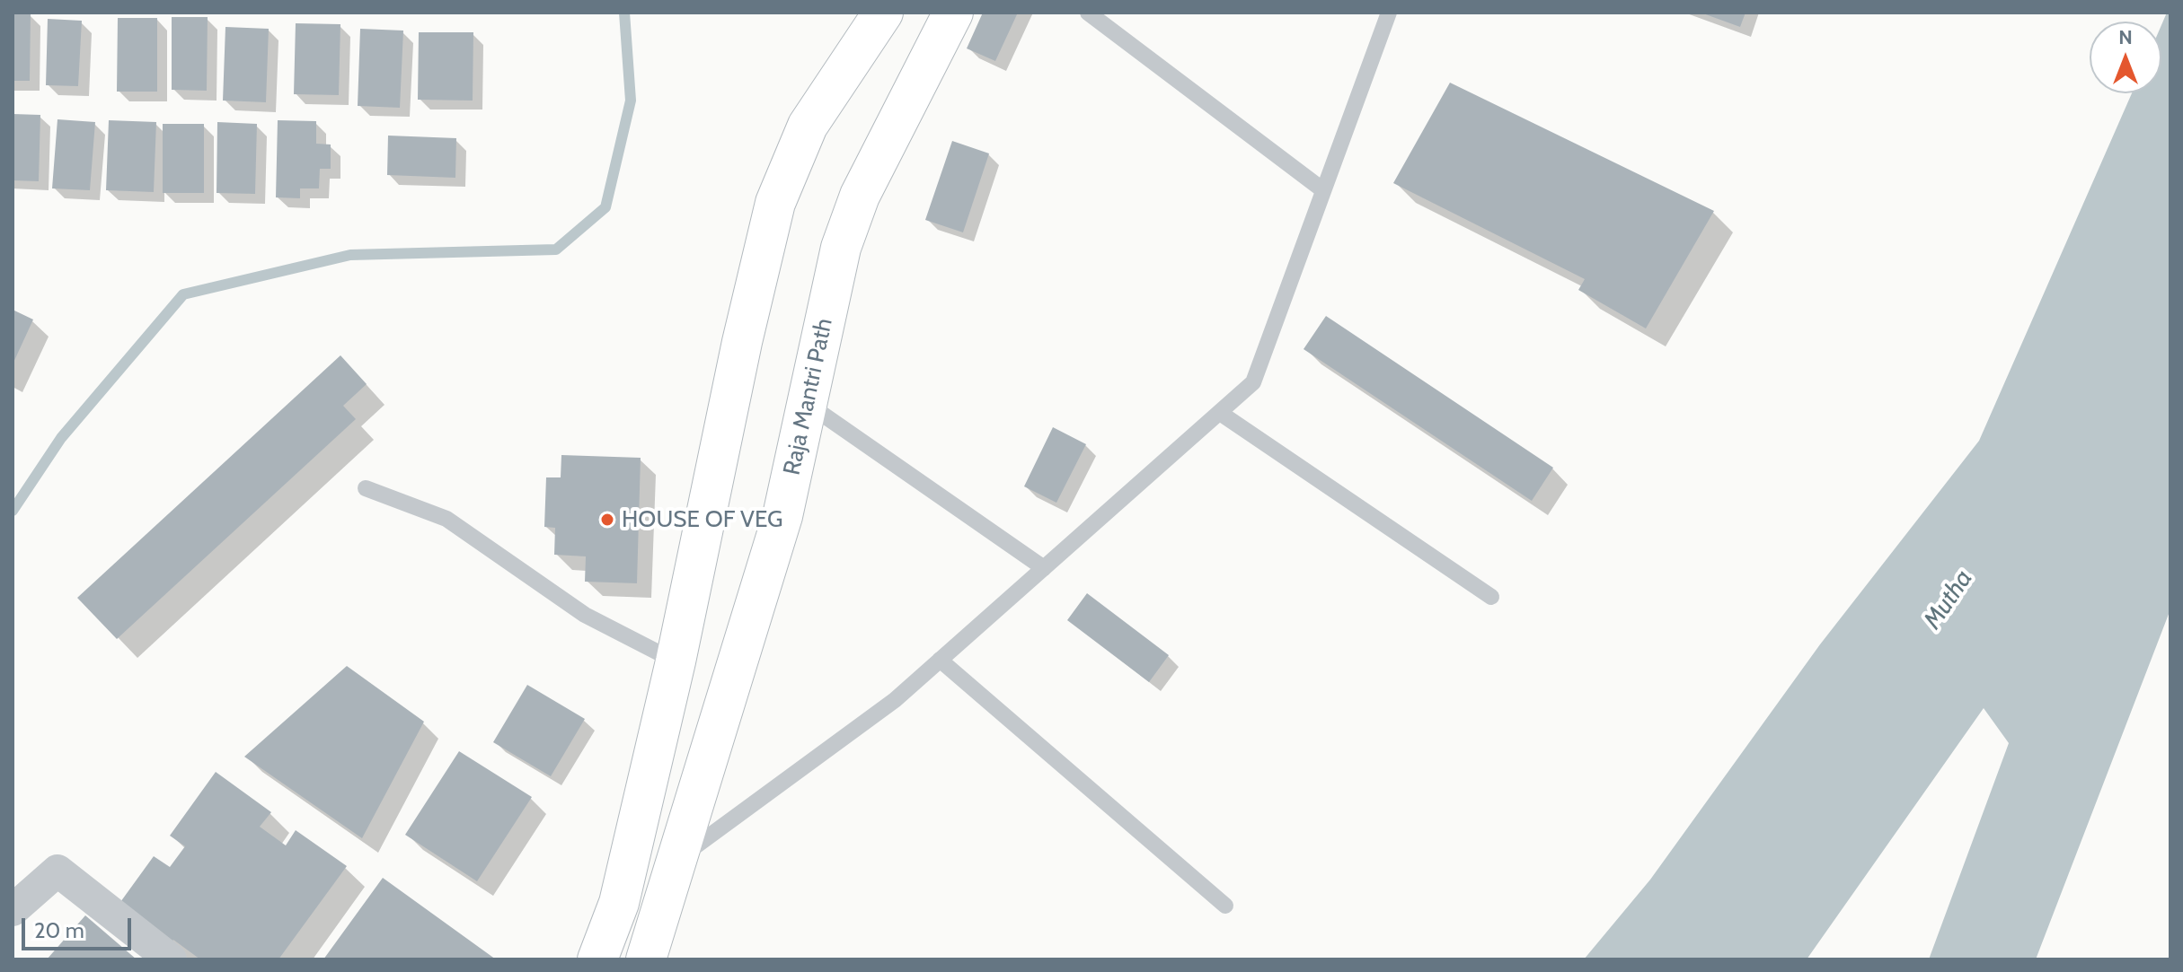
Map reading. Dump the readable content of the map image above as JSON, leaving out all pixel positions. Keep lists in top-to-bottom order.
{
  "streets": {
    "main road": ["Raja Mantri Path"]
  },
  "water": ["Mutha"],
  "places": ["HOUSE OF VEG"],
  "scale_bar": "20 m",
  "north": "top"
}
